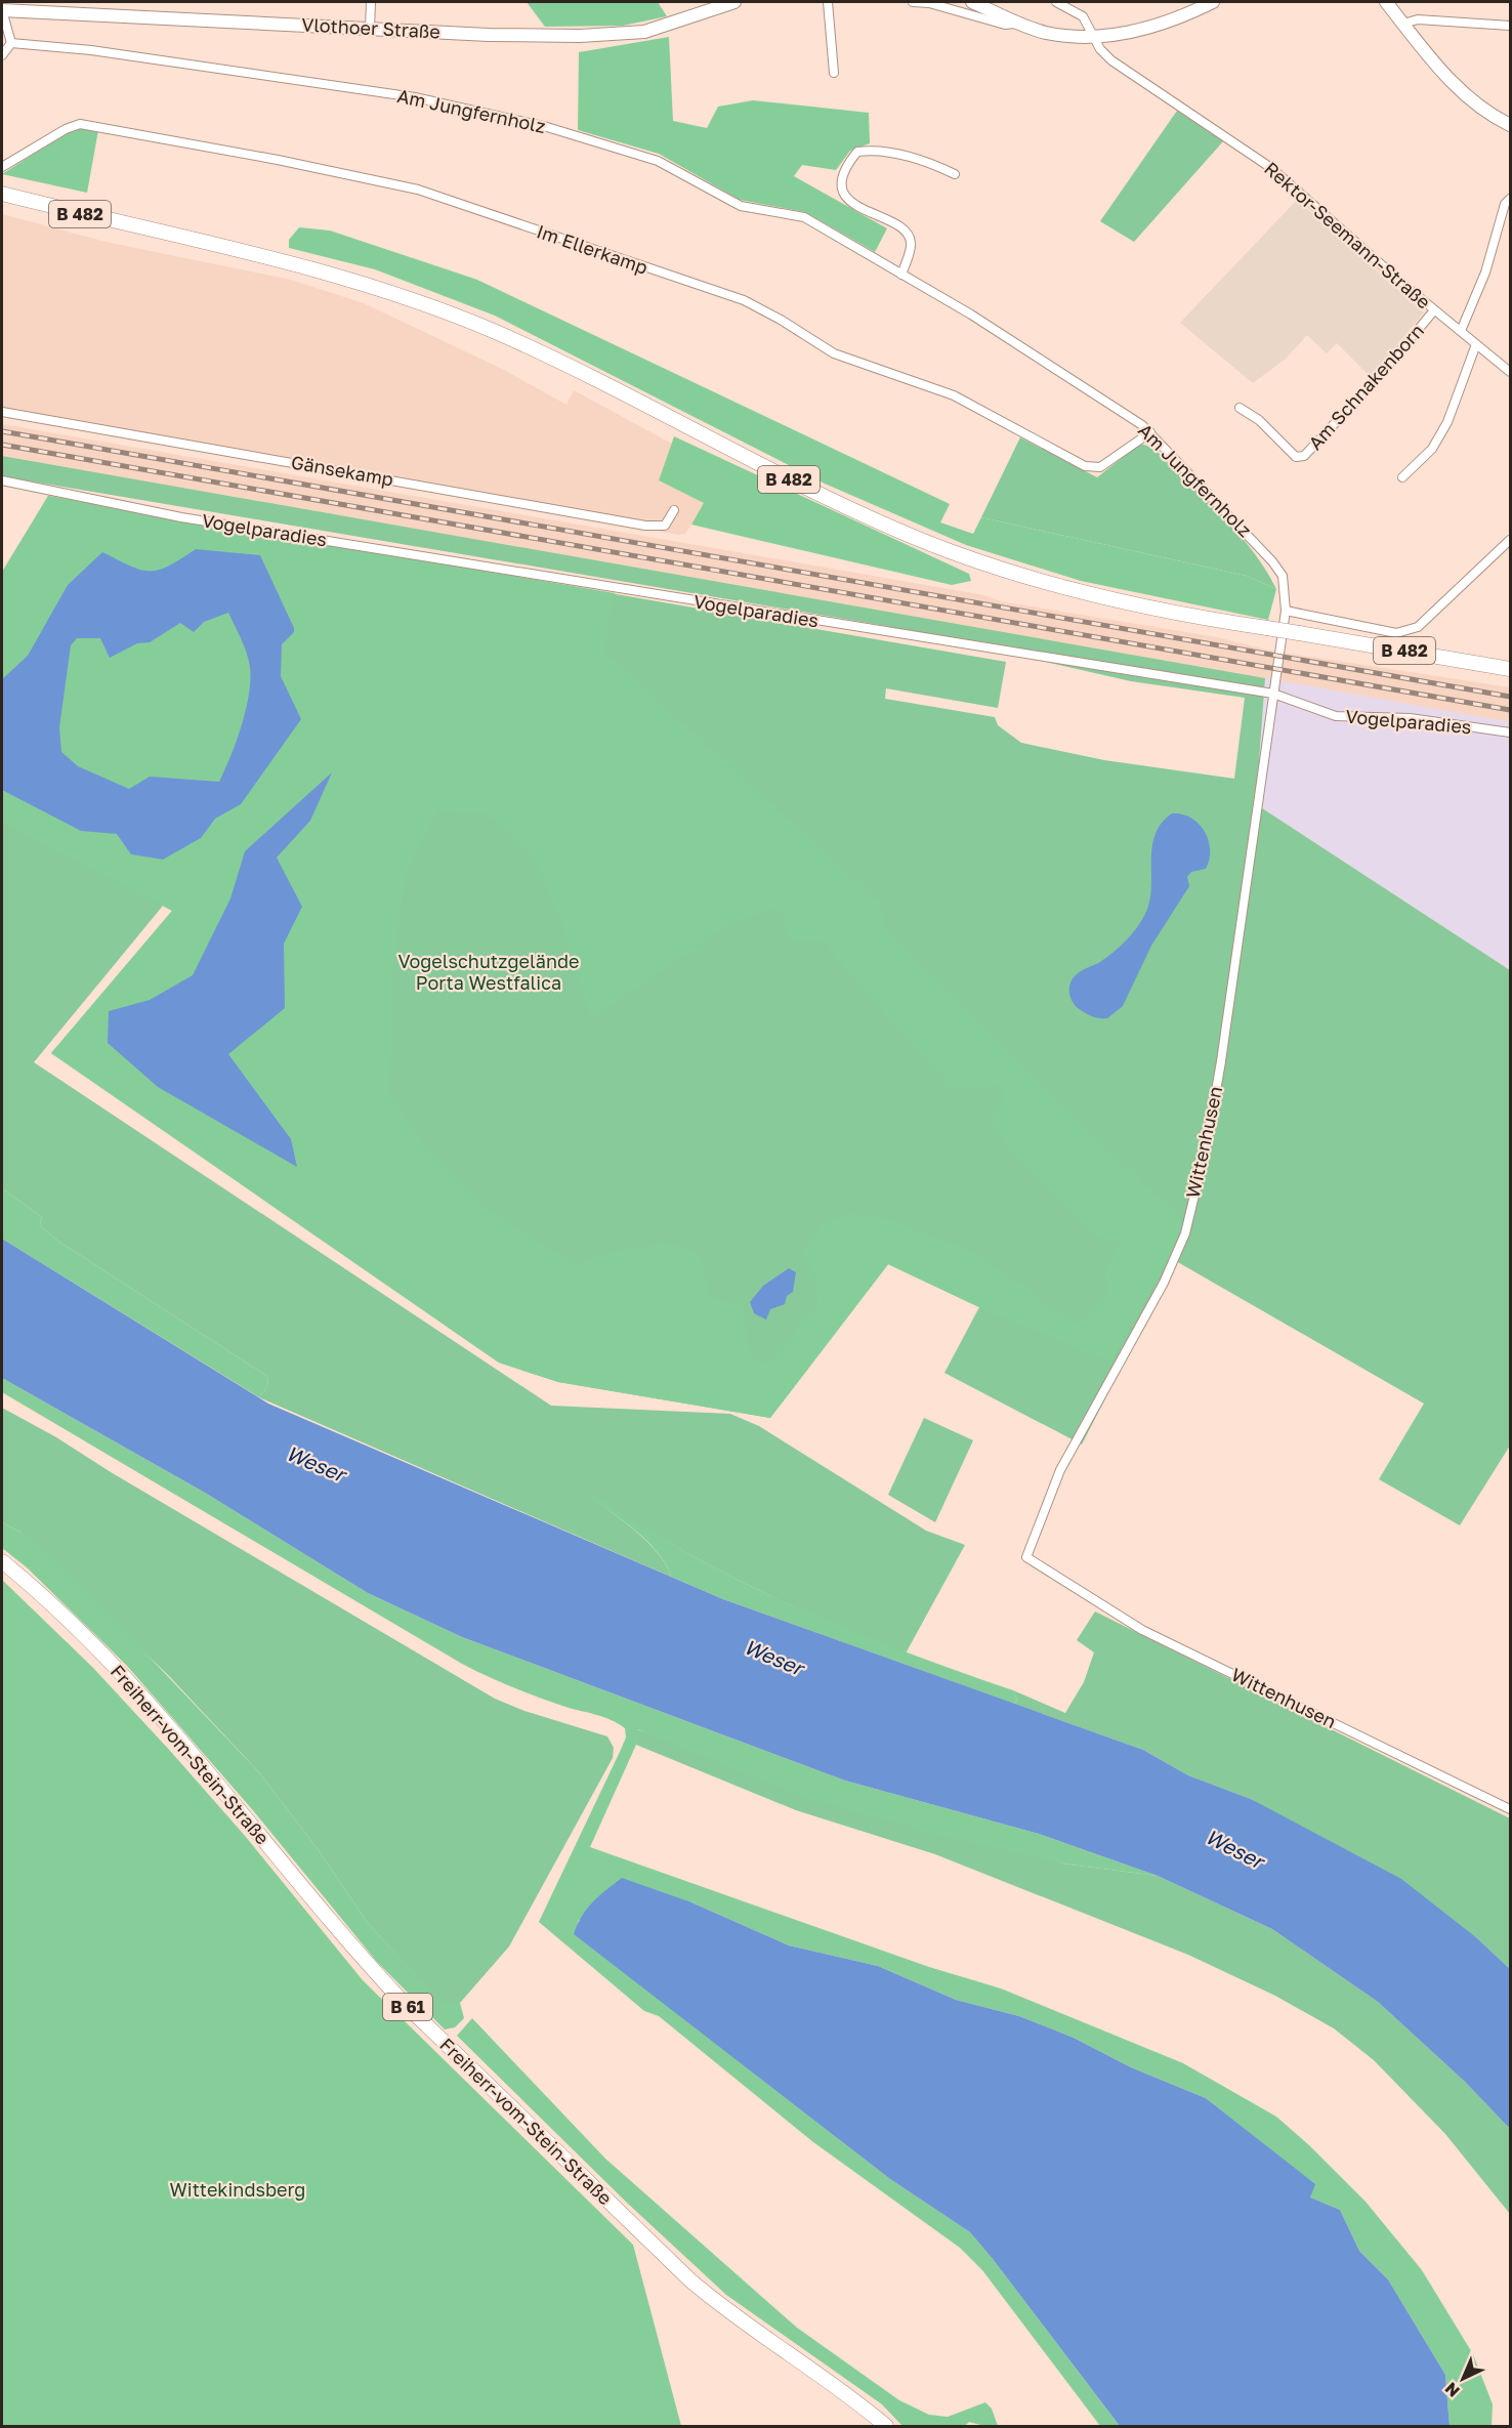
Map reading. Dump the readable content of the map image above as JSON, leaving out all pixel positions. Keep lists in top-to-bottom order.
{
  "streets": {
    "main road": ["B 482", "Freiherr-vom-Stein-Straße", "B 61"],
    "street": [
      "Vlothoer Straße",
      "Am Jungfernholz",
      "Rektor-Seemann-Straße",
      "Im Ellerkamp",
      "Am Schnakenborn",
      "Gänsekamp",
      "Vogelparadies",
      "Wittenhusen"
    ]
  },
  "crossings": [
    ["Am Jungfernholz", "Im Ellerkamp"],
    ["Am Jungfernholz", "Vogelparadies"],
    ["Am Jungfernholz", "Wittenhusen"],
    ["Rektor-Seemann-Straße", "Am Schnakenborn"],
    ["Vogelparadies", "Wittenhusen"]
  ],
  "water": ["Weser"],
  "parks": ["Vogelschutzgelände Porta Westfalica", "Wittekindsberg"],
  "north": "bottom left"
}
